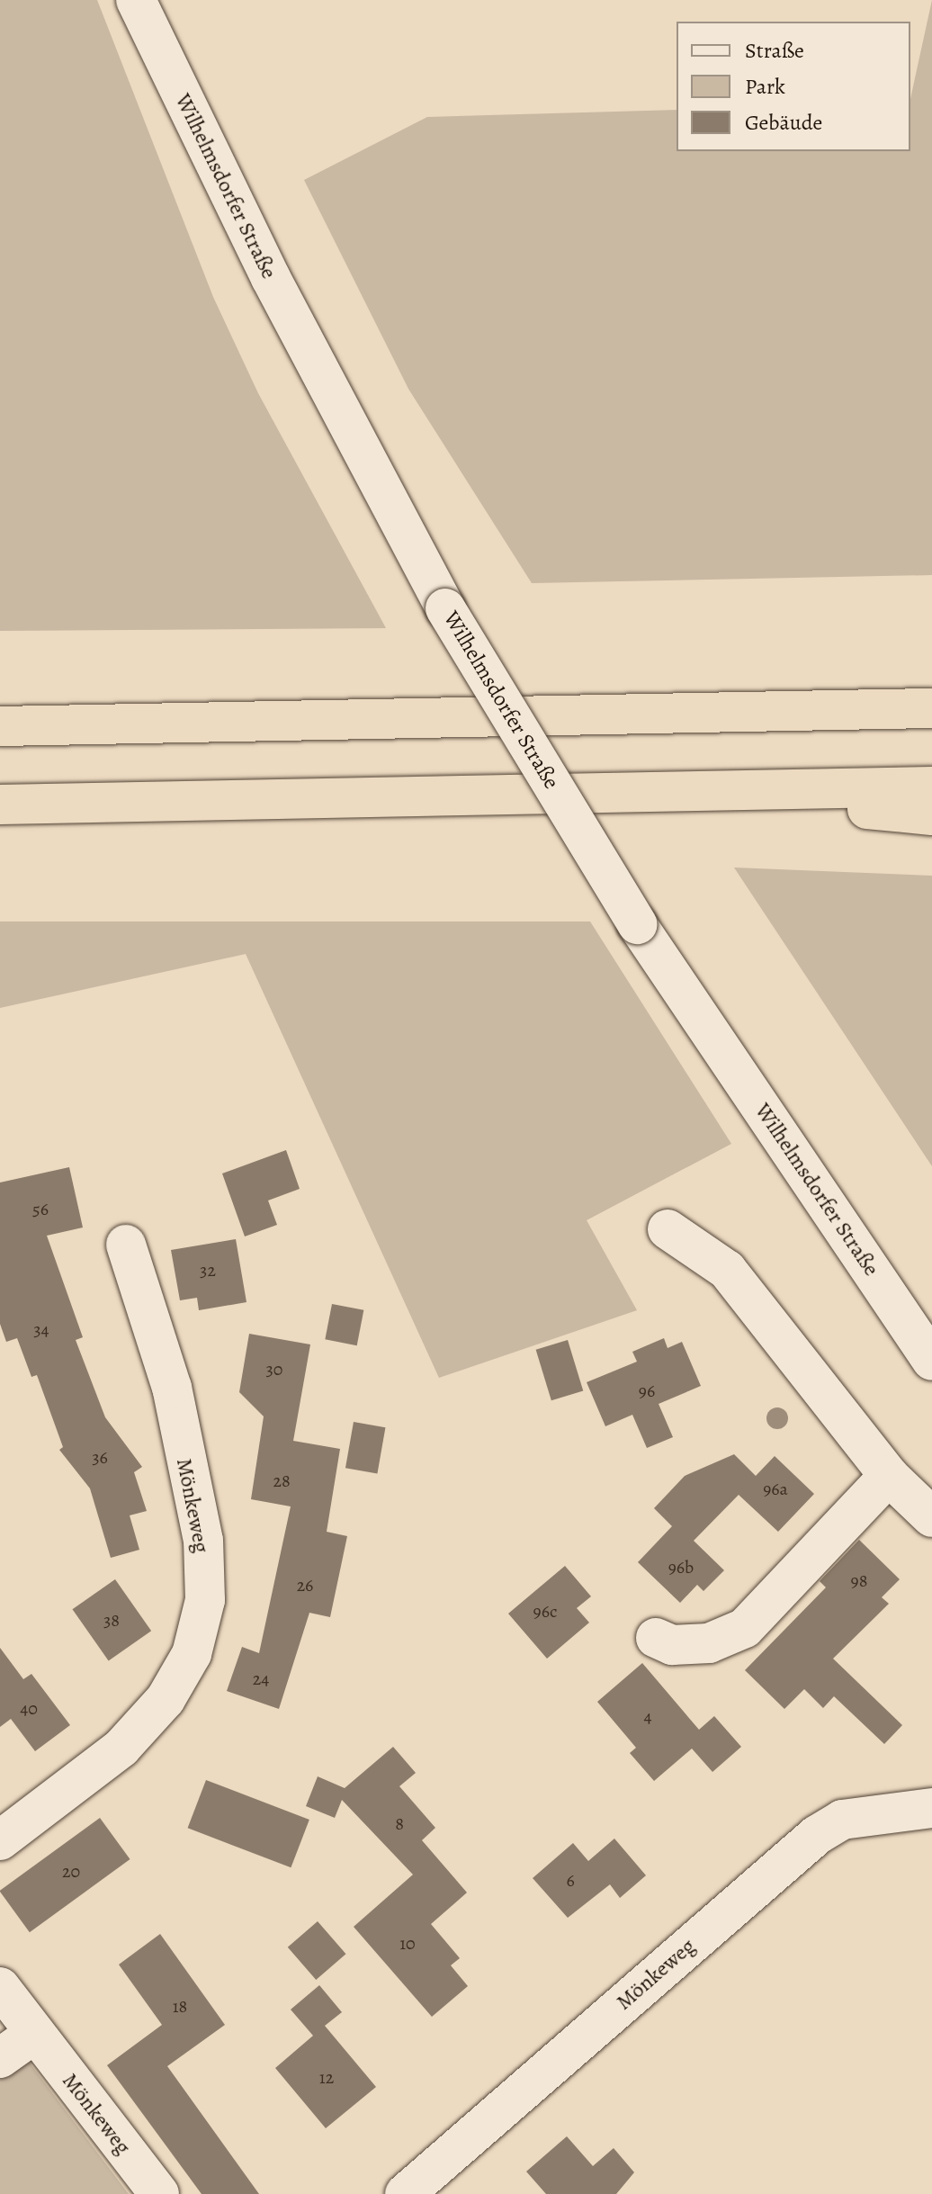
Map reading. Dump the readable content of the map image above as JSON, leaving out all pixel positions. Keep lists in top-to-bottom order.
{
  "streets": {
    "street": ["Wilhelmsdorfer Straße", "Mönkeweg"]
  },
  "house_numbers": [
    "56",
    "32",
    "34",
    "30",
    "96",
    "36",
    "28",
    "96a",
    "96b",
    "98",
    "26",
    "96c",
    "38",
    "24",
    "40",
    "4",
    "8",
    "20",
    "6",
    "10",
    "18",
    "12"
  ],
  "legend": ["Straße", "Park", "Gebäude"]
}
